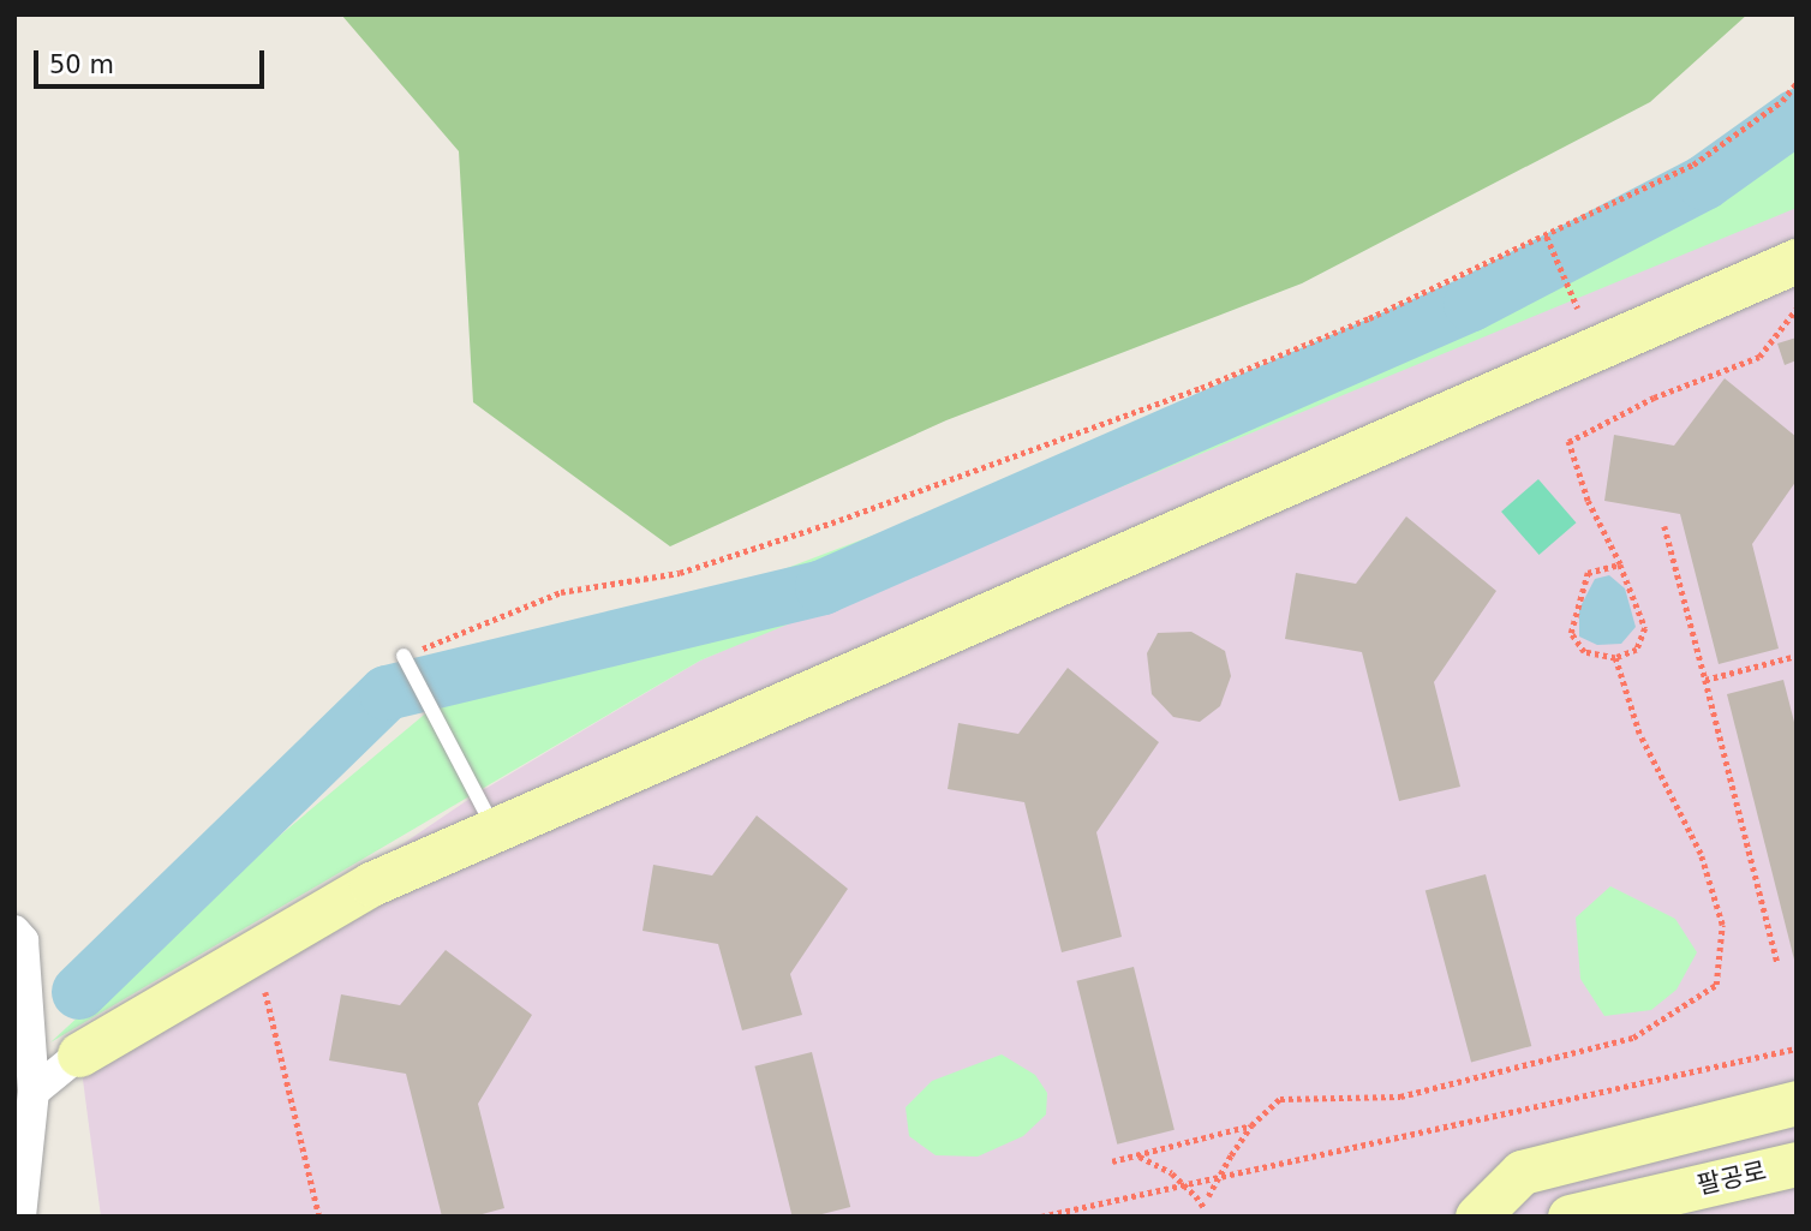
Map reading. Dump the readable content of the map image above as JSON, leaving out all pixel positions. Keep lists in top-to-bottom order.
{
  "streets": {
    "street": ["팔공로"]
  },
  "scale_bar": "50 m"
}
